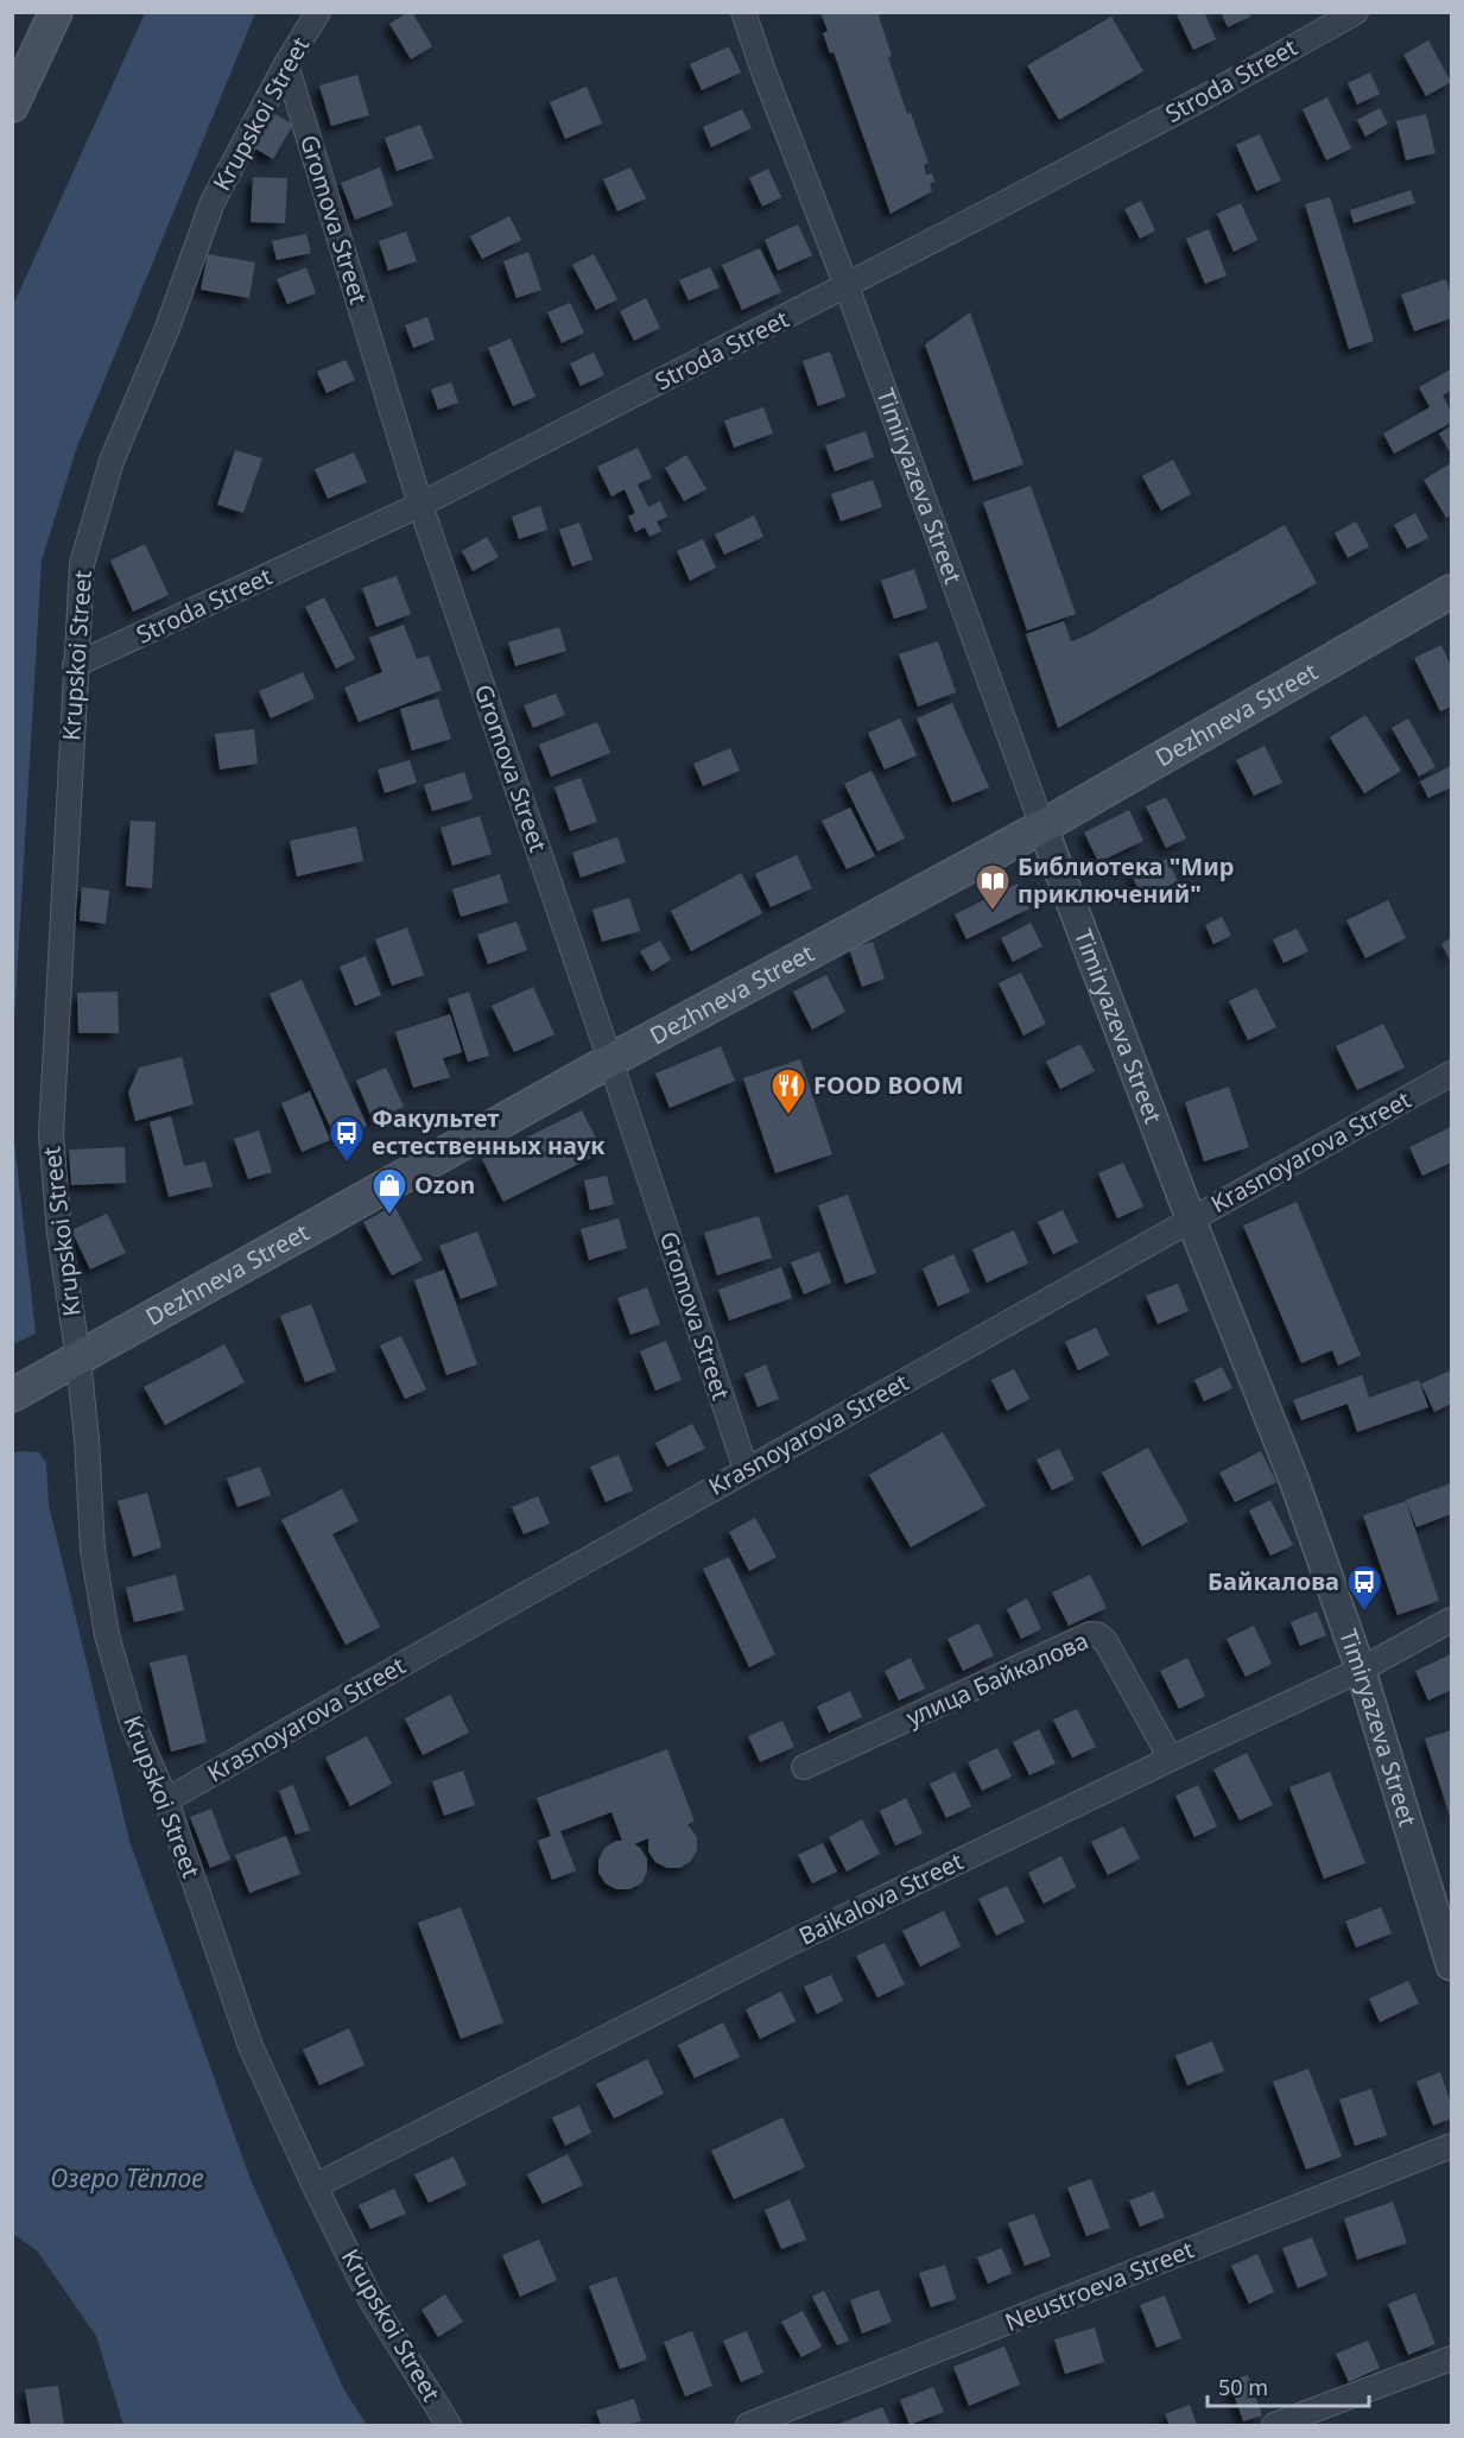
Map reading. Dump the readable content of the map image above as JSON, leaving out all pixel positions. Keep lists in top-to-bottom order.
{
  "streets": {
    "main road": ["Dezhneva Street"],
    "street": [
      "Stroda Street",
      "Krupskoi Street",
      "Gromova Street",
      "Timiryazeva Street",
      "Krasnoyarova Street",
      "улица Байкалова",
      "Baikalova Street",
      "Neustroeva Street"
    ]
  },
  "crossings": [
    ["Stroda Street", "Krupskoi Street"],
    ["Stroda Street", "Gromova Street"],
    ["Stroda Street", "Timiryazeva Street"],
    ["Krupskoi Street", "Gromova Street"],
    ["Krupskoi Street", "Dezhneva Street"],
    ["Krupskoi Street", "Krasnoyarova Street"],
    ["Krupskoi Street", "Baikalova Street"],
    ["Gromova Street", "Dezhneva Street"],
    ["Gromova Street", "Krasnoyarova Street"],
    ["Timiryazeva Street", "Dezhneva Street"],
    ["Timiryazeva Street", "Krasnoyarova Street"],
    ["Timiryazeva Street", "Baikalova Street"],
    ["улица Байкалова", "Baikalova Street"]
  ],
  "water": ["Озеро Тёплое"],
  "places": {
    "library": ["Библиотека \"Мир приключений\""],
    "restaurant": ["FOOD BOOM"],
    "bus stop": ["Факультет естественных наук", "Байкалова"],
    "shop": ["Ozon"]
  },
  "scale_bar": "50 m"
}
